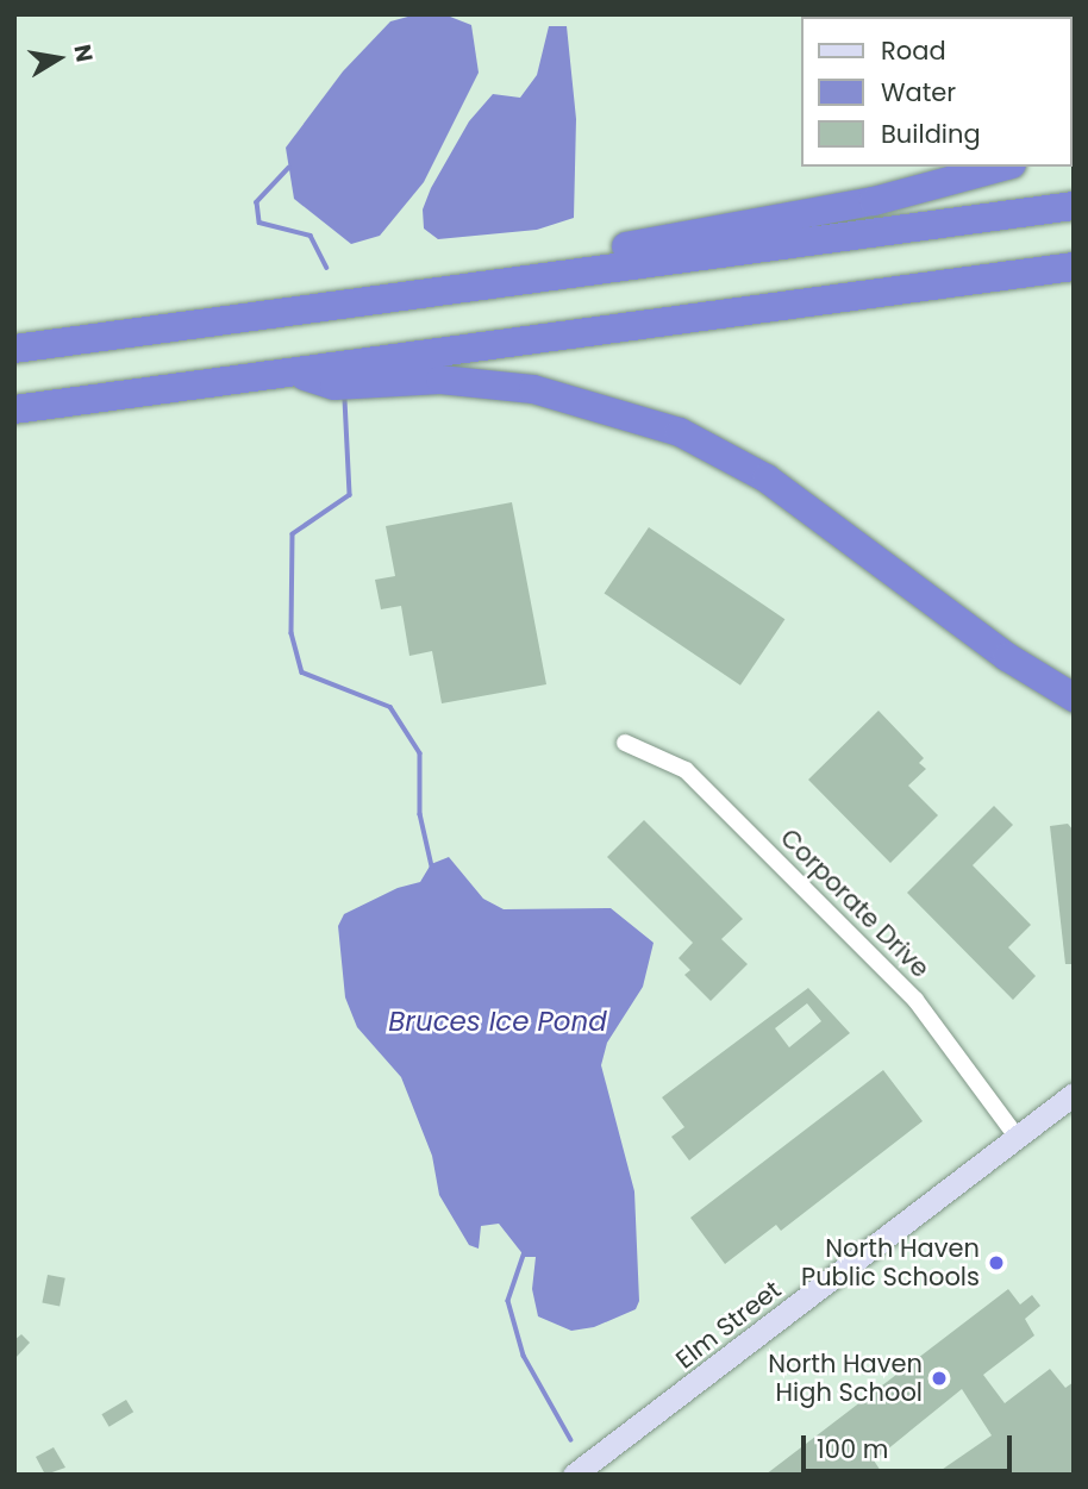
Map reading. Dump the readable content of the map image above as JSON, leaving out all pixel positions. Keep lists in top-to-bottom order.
{
  "streets": {
    "street": ["Corporate Drive", "Elm Street"]
  },
  "crossings": [
    ["Corporate Drive", "Elm Street"]
  ],
  "water": ["Bruces Ice Pond"],
  "places": ["North Haven Public Schools", "North Haven High School"],
  "legend": ["Road", "Water", "Building"],
  "scale_bar": "100 m",
  "north": "right"
}
